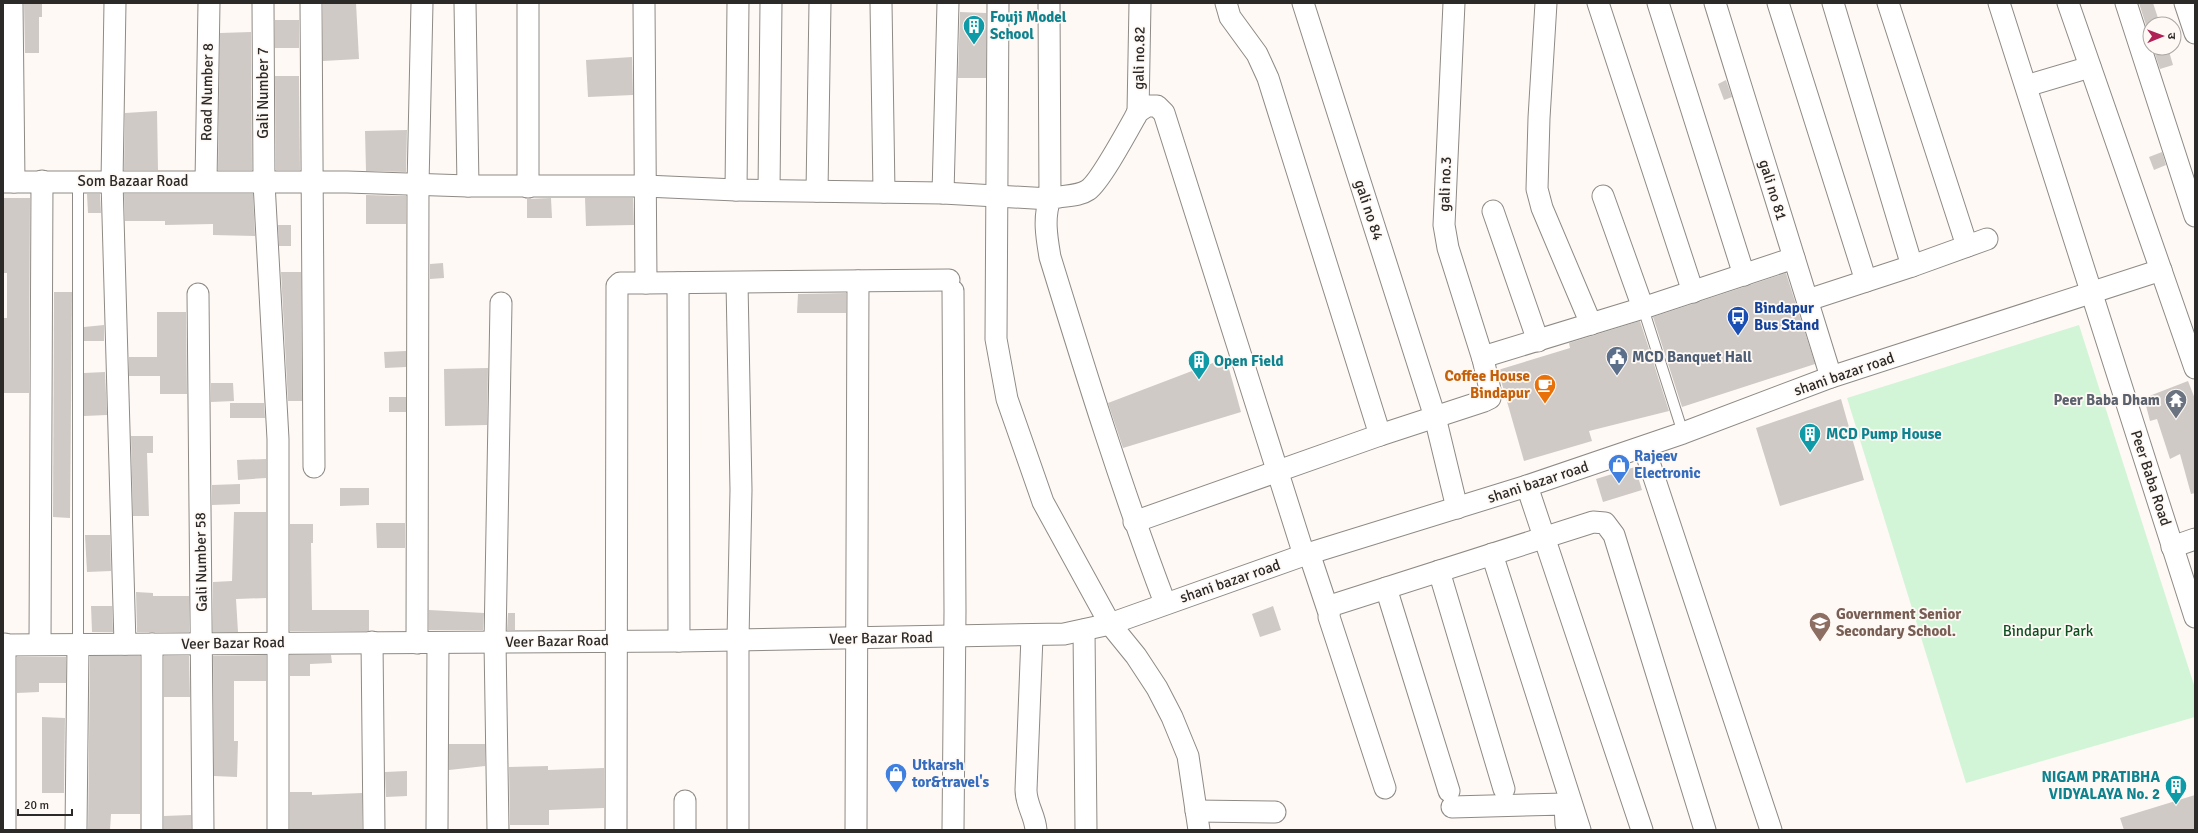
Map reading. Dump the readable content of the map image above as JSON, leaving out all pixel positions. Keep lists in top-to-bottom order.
{
  "streets": {
    "street": [
      "gali no.82",
      "Road Number 8",
      "Gali Number 7",
      "Som Bazaar Road",
      "gali no.3",
      "gali no 81",
      "gali no 84",
      "shani bazar road",
      "Peer Baba Road",
      "Gali Number 58",
      "Veer Bazar Road"
    ]
  },
  "crossings": [
    ["gali no.82", "Som Bazaar Road"],
    ["Road Number 8", "Som Bazaar Road"],
    ["Gali Number 7", "Som Bazaar Road"],
    ["Gali Number 7", "Veer Bazar Road"],
    ["gali no.3", "gali no 84"],
    ["gali no 81", "shani bazar road"],
    ["gali no 84", "shani bazar road"],
    ["shani bazar road", "Peer Baba Road"],
    ["shani bazar road", "Veer Bazar Road"],
    ["Gali Number 58", "Veer Bazar Road"]
  ],
  "parks": ["Bindapur Park"],
  "places": {
    "building": [
      "Fouji Model School",
      "Open Field",
      "MCD Pump House",
      "NIGAM PRATIBHA VIDYALAYA No. 2"
    ],
    "bus stop": ["Bindapur Bus Stand"],
    "public building": ["MCD Banquet Hall"],
    "cafe": ["Coffee House Bindapur"],
    "temple": ["Peer Baba Dham"],
    "shop": ["Rajeev Electronic", "Utkarsh tor&travel's"],
    "school or university": ["Government Senior Secondary School."]
  },
  "scale_bar": "20 m",
  "north": "right"
}
